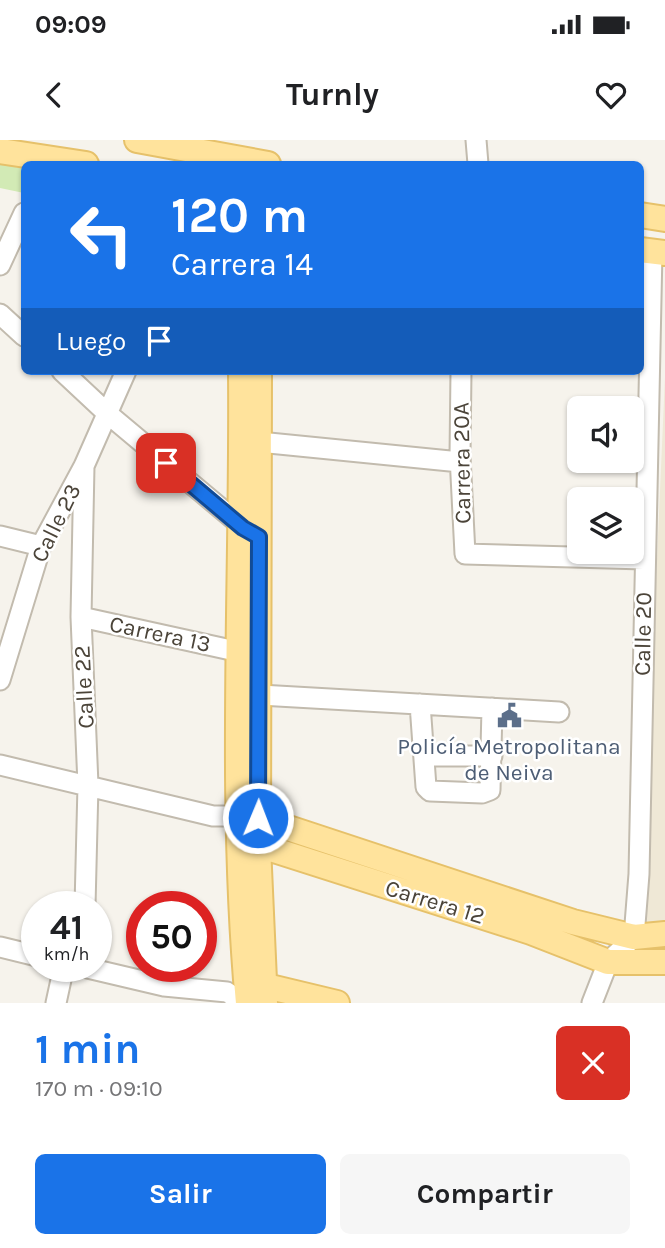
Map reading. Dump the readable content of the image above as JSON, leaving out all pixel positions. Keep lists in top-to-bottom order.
{
  "streets": {
    "main road": ["Carrera 12"],
    "street": [
      "Carrera 20A",
      "Calle 23",
      "Carrera 13",
      "Calle 20",
      "Calle 22"
    ]
  },
  "crossings": [
    ["Calle 23", "Calle 22"],
    ["Carrera 13", "Calle 22"],
    ["Calle 20", "Carrera 12"],
    ["Calle 22", "Carrera 12"]
  ],
  "places": {
    "public building": ["Policía Metropolitana de Neiva"]
  },
  "page": {
    "status": "09:09",
    "header": "Turnly",
    "turn": ["120 m", "Carrera 14"],
    "then": "Luego",
    "speed": "41 km/h",
    "limit": "50",
    "heading": ["1 min", "170 m · 09:10"],
    "buttons": ["Salir", "Compartir"]
  }
}
